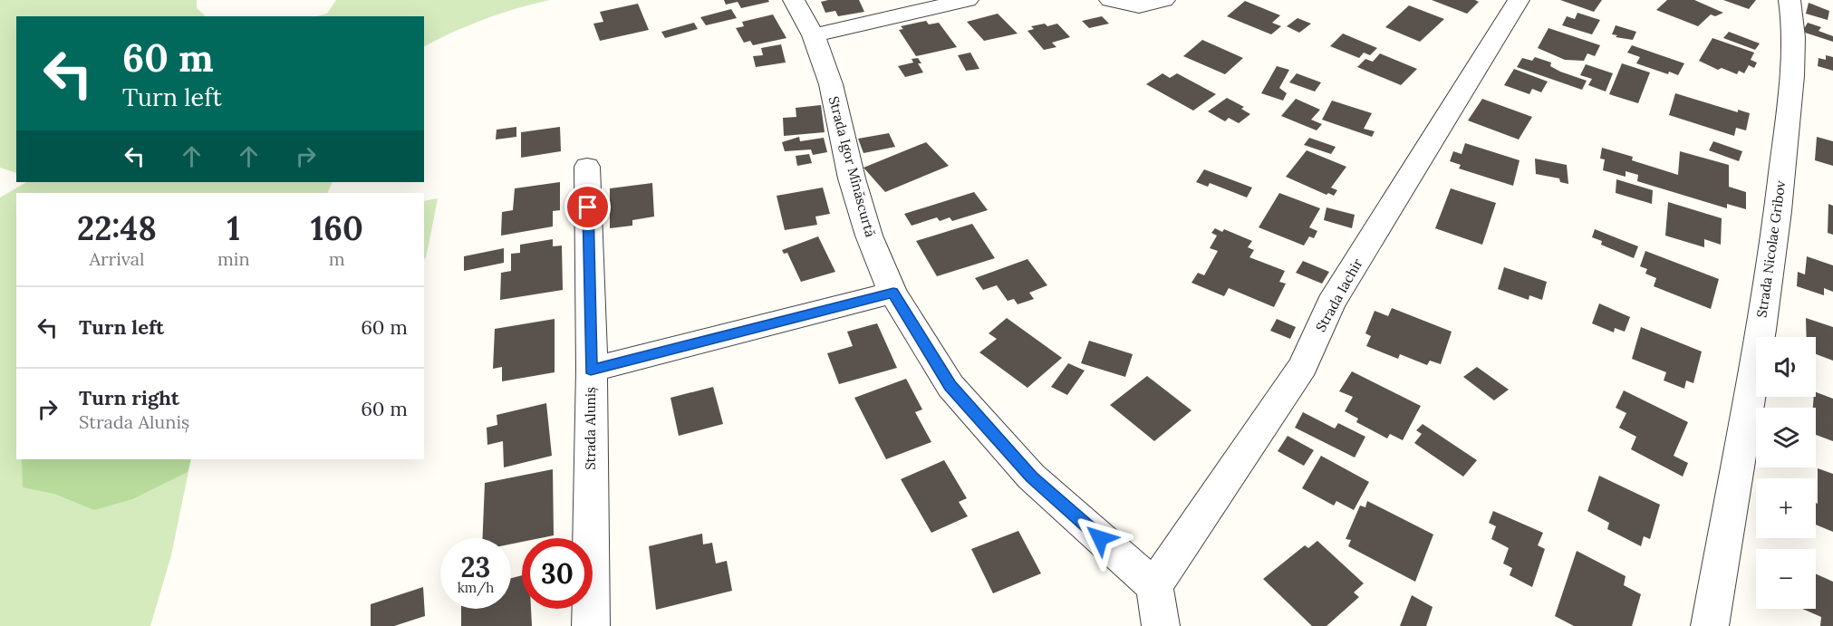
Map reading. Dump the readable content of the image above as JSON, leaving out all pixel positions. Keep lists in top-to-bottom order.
{
  "streets": {
    "street": [
      "Strada Igor Mînăscurtă",
      "Strada Nicolae Gribov",
      "Strada Iachir",
      "Strada Aluniș"
    ]
  },
  "crossings": [
    ["Strada Igor Mînăscurtă", "Strada Iachir"]
  ],
  "page": {
    "turn": ["60 m", "Turn left"],
    "eta": [
      "22:48",
      "Arrival",
      "1",
      "min",
      "160",
      "m"
    ],
    "list": [
      {
        "name": "Turn left",
        "value": "60 m"
      },
      {
        "name": "Turn right",
        "note": "Strada Aluniș",
        "value": "60 m"
      }
    ],
    "map_buttons": ["+", "−"],
    "speed": "23 km/h",
    "limit": "30"
  }
}
